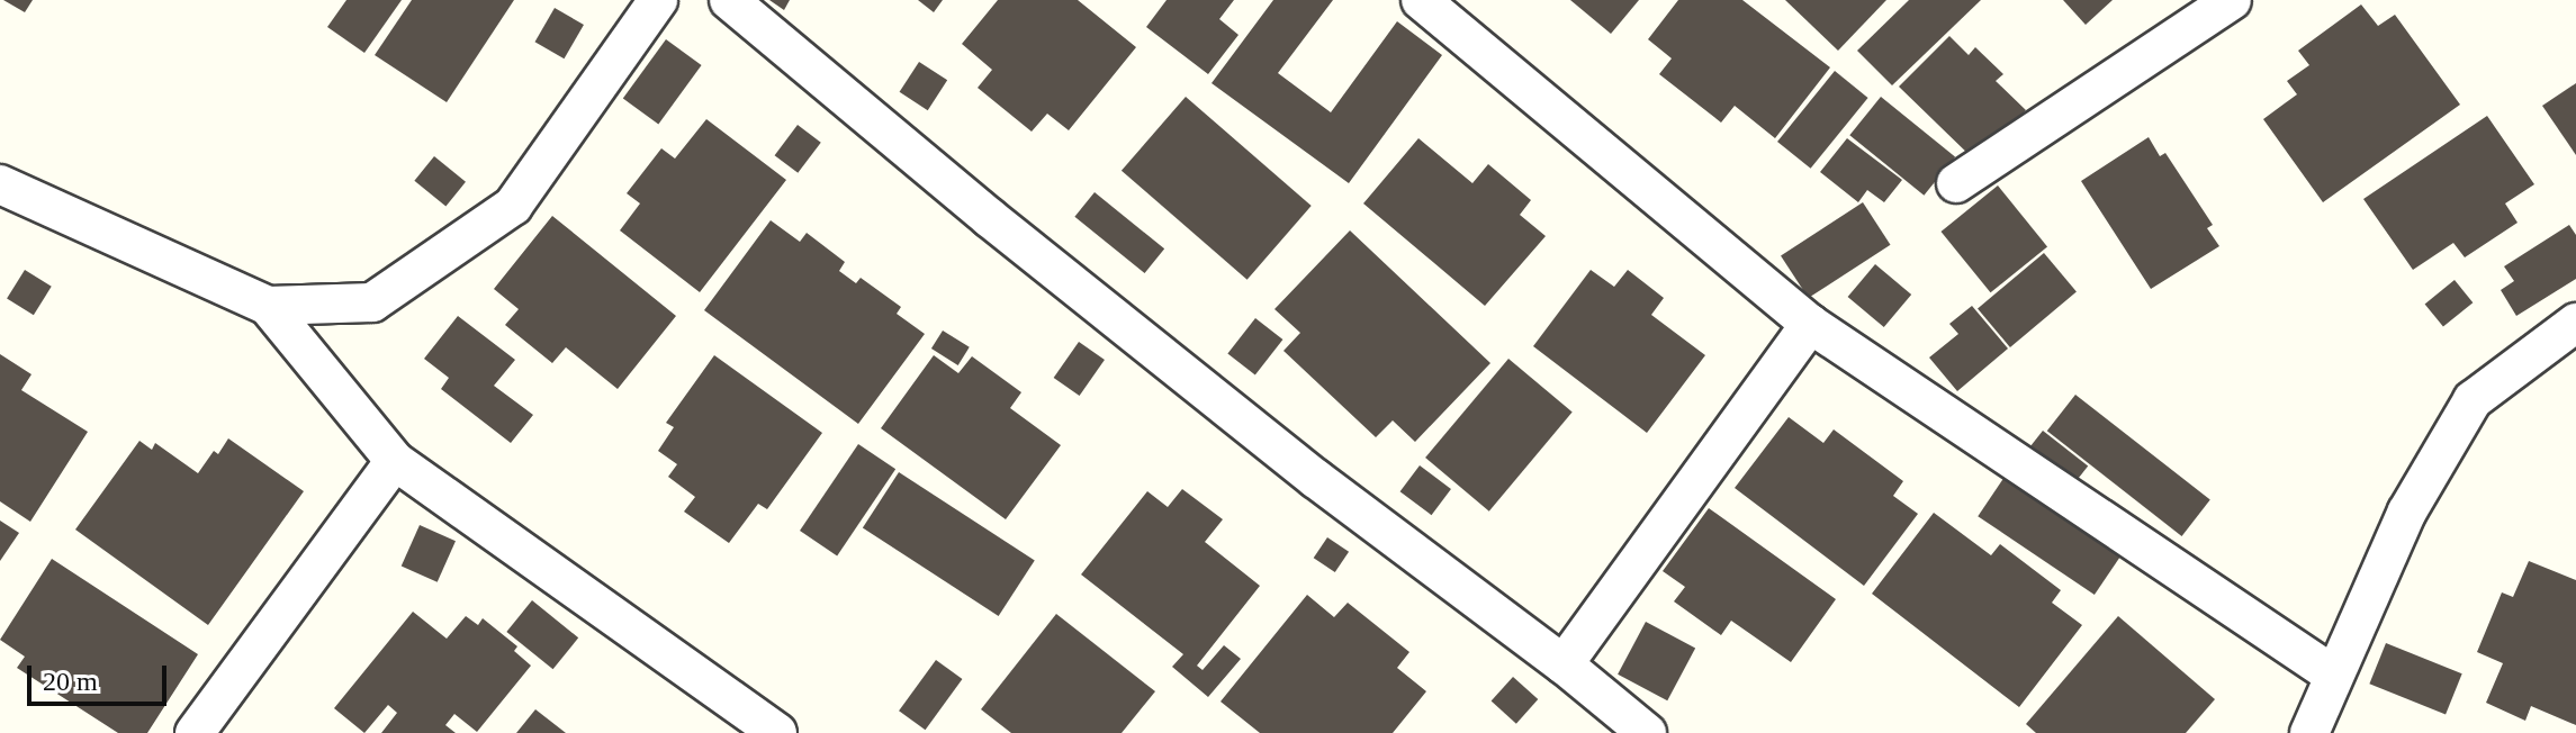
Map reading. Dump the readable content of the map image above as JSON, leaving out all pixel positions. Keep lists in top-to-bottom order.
{
  "scale_bar": "20 m"
}
